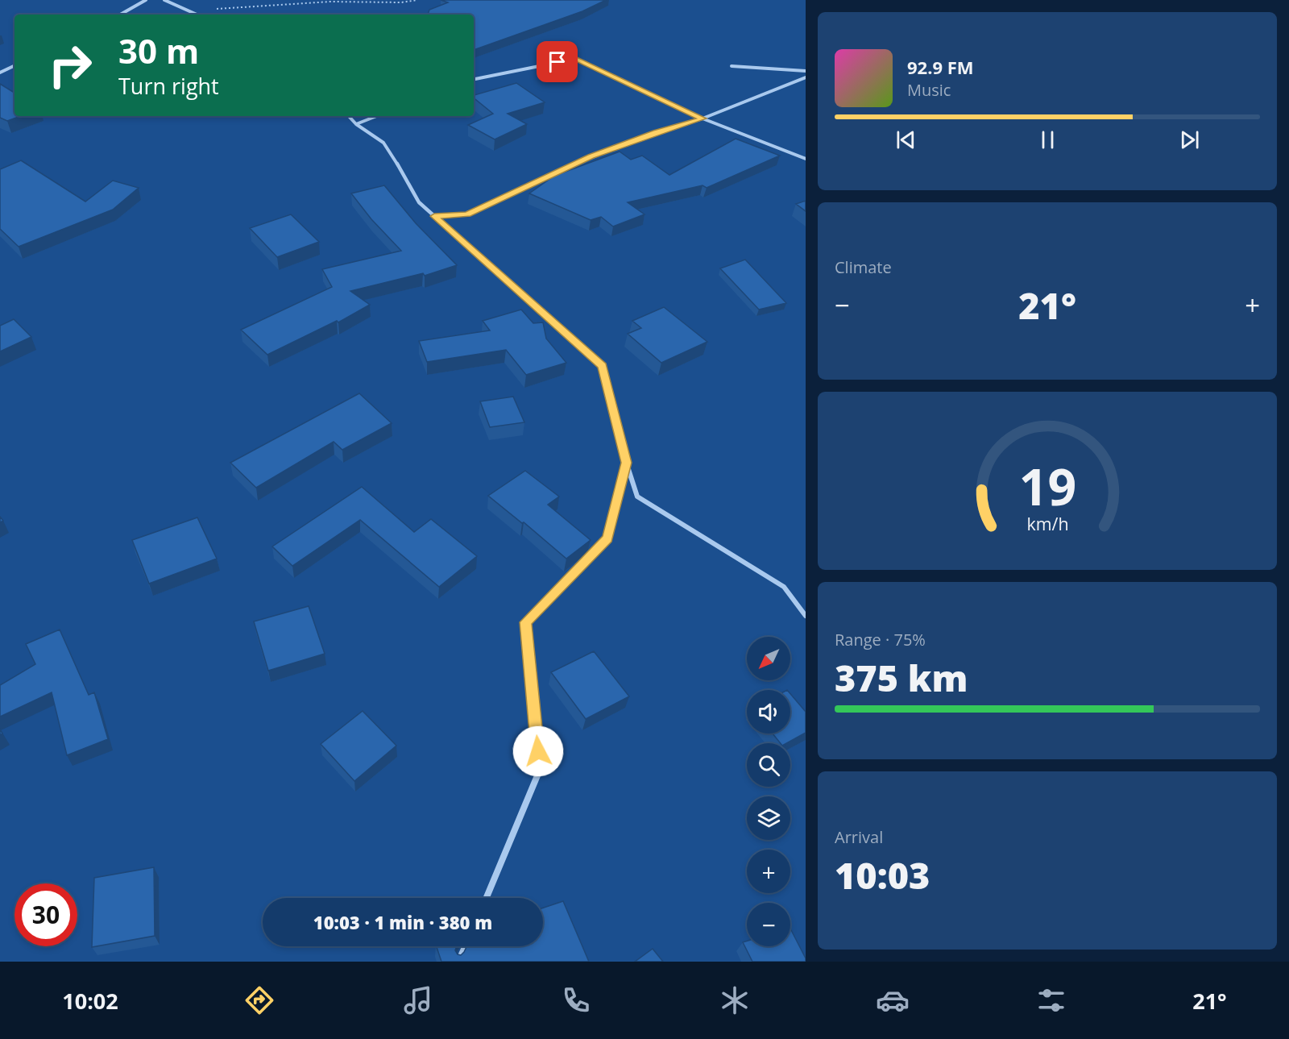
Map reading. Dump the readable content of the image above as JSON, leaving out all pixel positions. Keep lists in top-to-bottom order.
{
  "north": "bottom left",
  "page": {
    "turn": ["30 m", "Turn right"],
    "song": ["92.9 FM", "Music"],
    "tile": [
      "Climate",
      ["Range · 75%", "375 km"],
      ["Arrival", "10:03"]
    ],
    "heat": ["−", "21°", "+"],
    "map_buttons": ["+", "−"],
    "limit": "30",
    "trip": "10:03 · 1 min · 380 m",
    "tabs": ["10:02", "21°"],
    "gauge": ["19", "km/h"]
  }
}
